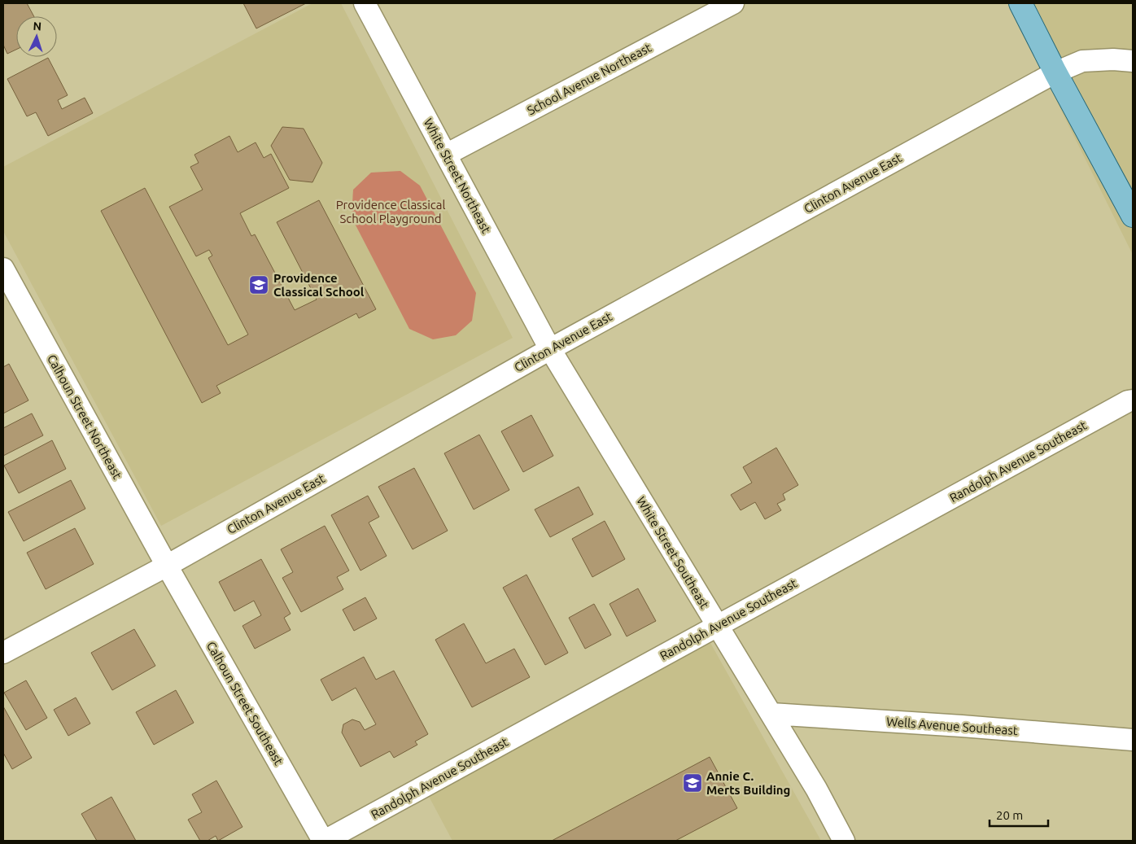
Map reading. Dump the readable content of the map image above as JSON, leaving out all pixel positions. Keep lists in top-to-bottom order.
{
  "streets": {
    "street": [
      "School Avenue Northeast",
      "White Street Northeast",
      "Clinton Avenue East",
      "Calhoun Street Northeast",
      "Randolph Avenue Southeast",
      "White Street Southeast",
      "Calhoun Street Southeast",
      "Wells Avenue Southeast"
    ]
  },
  "crossings": [
    ["School Avenue Northeast", "White Street Northeast"],
    ["White Street Northeast", "Clinton Avenue East"],
    ["White Street Northeast", "White Street Southeast"],
    ["Clinton Avenue East", "Calhoun Street Northeast"],
    ["Clinton Avenue East", "White Street Southeast"],
    ["Clinton Avenue East", "Calhoun Street Southeast"],
    ["Calhoun Street Northeast", "Calhoun Street Southeast"],
    ["Randolph Avenue Southeast", "White Street Southeast"],
    ["Randolph Avenue Southeast", "Calhoun Street Southeast"],
    ["White Street Southeast", "Wells Avenue Southeast"]
  ],
  "parks": ["Providence Classical School Playground"],
  "places": {
    "school or university": ["Providence Classical School", "Annie C. Merts Building"]
  },
  "scale_bar": "20 m",
  "north": "top"
}
